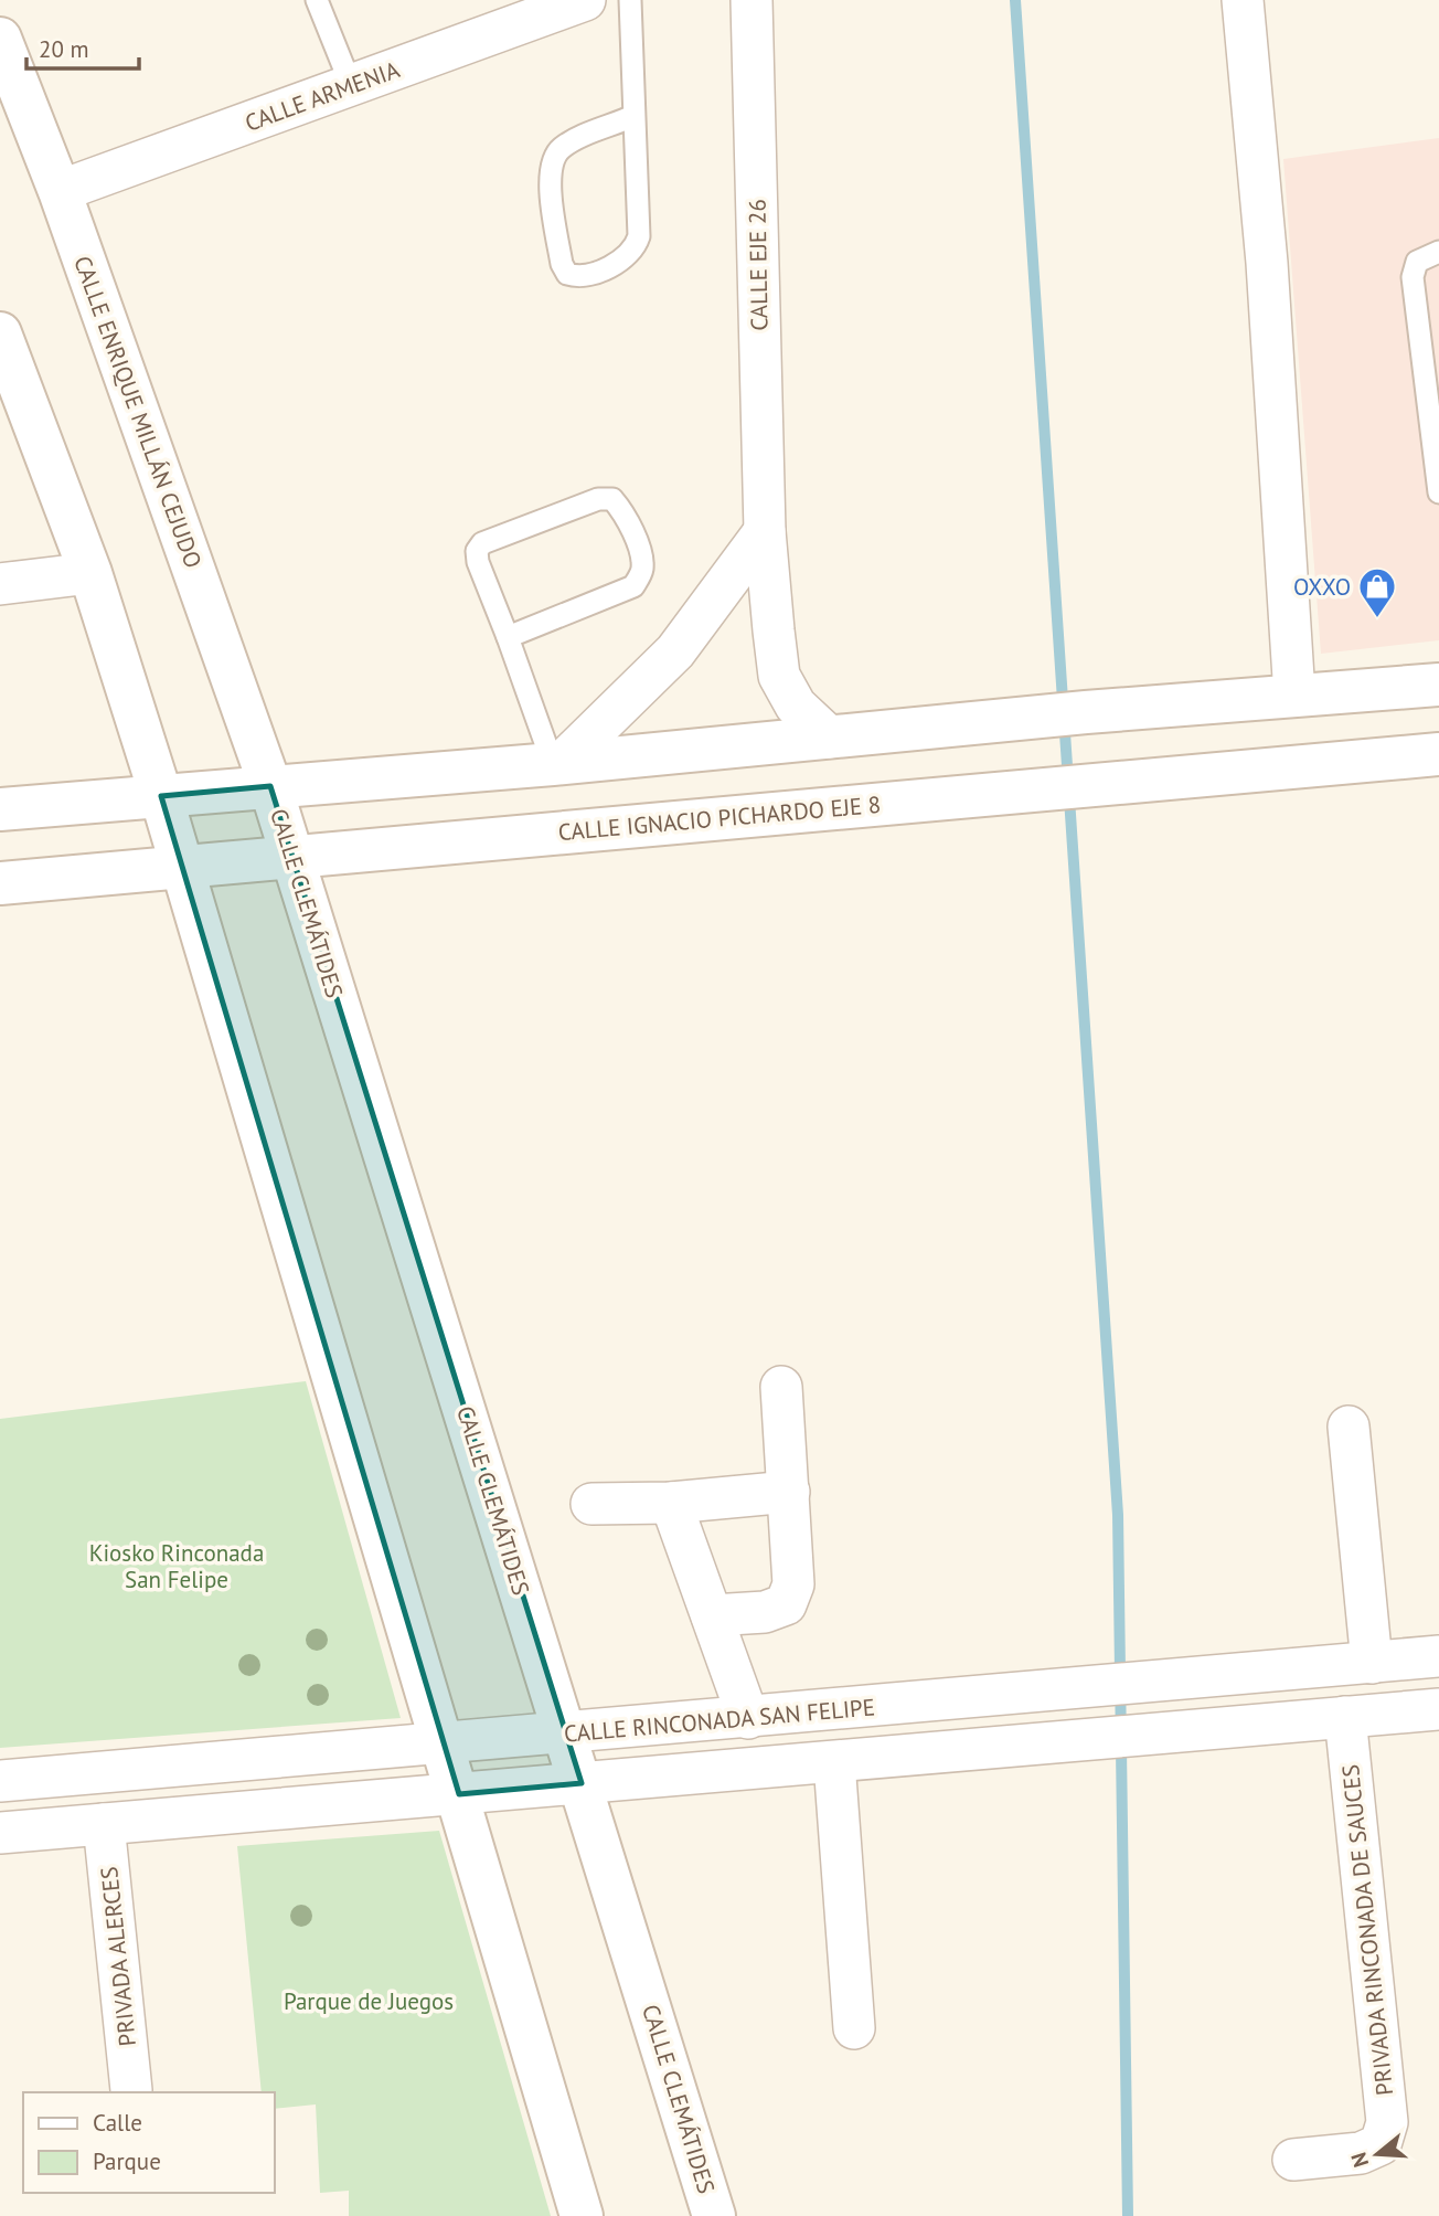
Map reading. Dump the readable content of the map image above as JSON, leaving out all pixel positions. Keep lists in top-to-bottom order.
{
  "streets": {
    "main road": ["CALLE ENRIQUE MILLÁN CEJUDO", "CALLE IGNACIO PICHARDO EJE 8", "CALLE CLEMÁTIDES"],
    "street": [
      "CALLE ARMENIA",
      "CALLE EJE 26",
      "CALLE RINCONADA SAN FELIPE",
      "PRIVADA RINCONADA DE SAUCES",
      "PRIVADA ALERCES"
    ]
  },
  "crossings": [
    ["CALLE ARMENIA", "CALLE ENRIQUE MILLÁN CEJUDO"],
    ["CALLE ENRIQUE MILLÁN CEJUDO", "CALLE CLEMÁTIDES"],
    ["CALLE IGNACIO PICHARDO EJE 8", "CALLE CLEMÁTIDES"],
    ["CALLE CLEMÁTIDES", "CALLE RINCONADA SAN FELIPE"]
  ],
  "parks": ["Kiosko Rinconada San Felipe", "Parque de Juegos"],
  "places": {
    "shop": ["OXXO"]
  },
  "legend": ["Calle", "Parque"],
  "scale_bar": "20 m",
  "north": "left"
}
